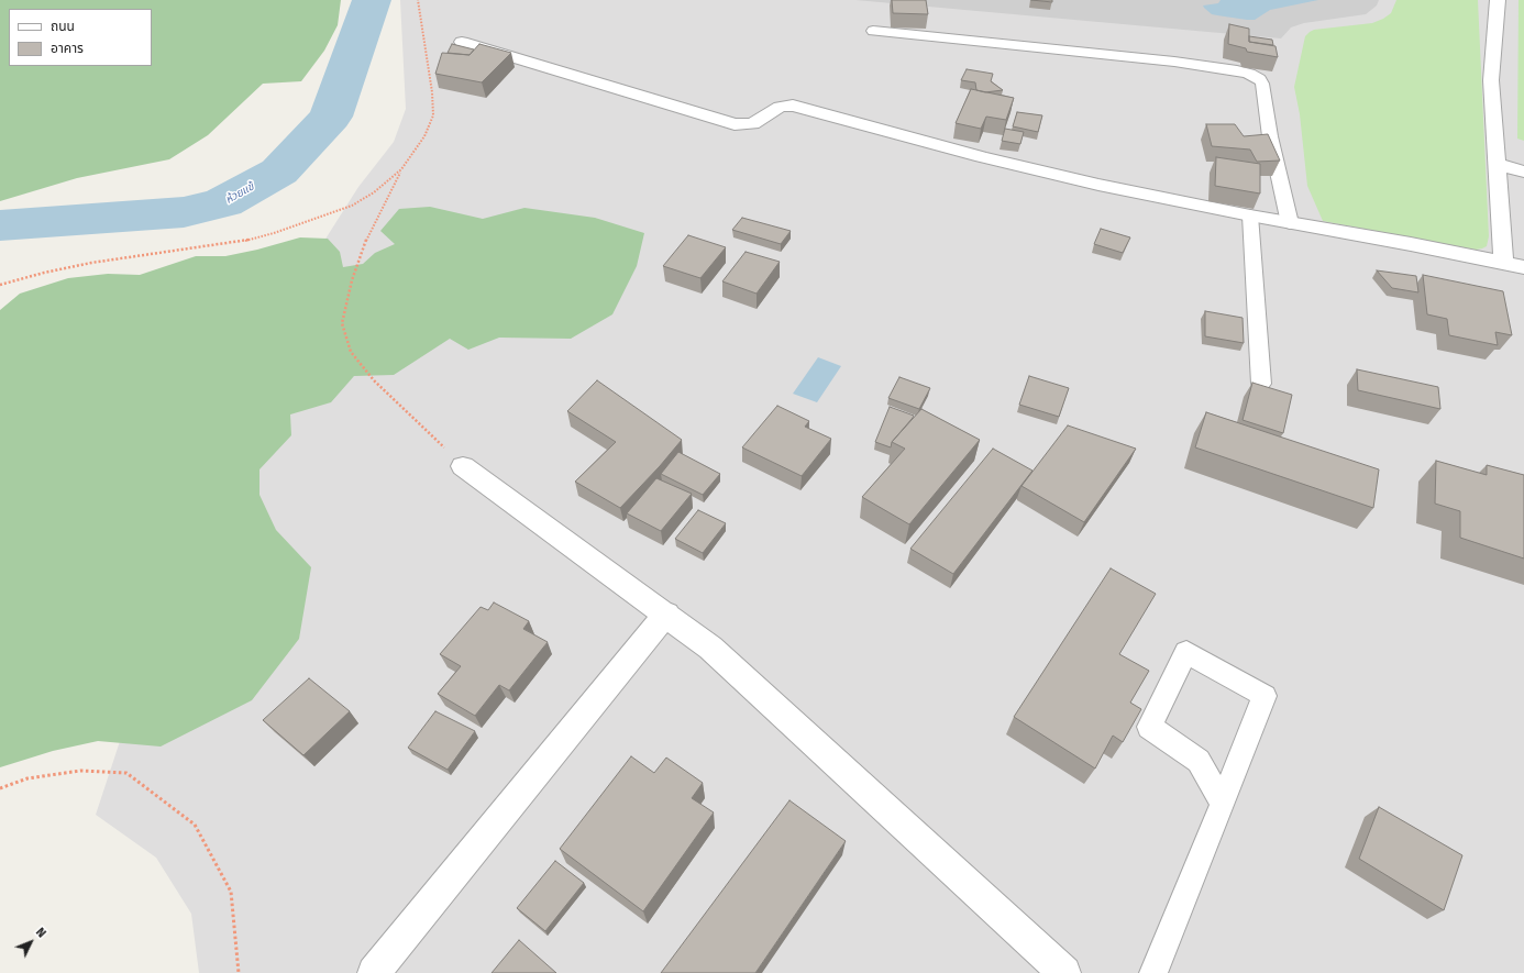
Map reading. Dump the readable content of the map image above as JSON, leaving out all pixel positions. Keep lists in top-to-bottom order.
{
  "water": ["ห้วยแข้"],
  "legend": ["ถนน", "อาคาร"],
  "north": "top right"
}
